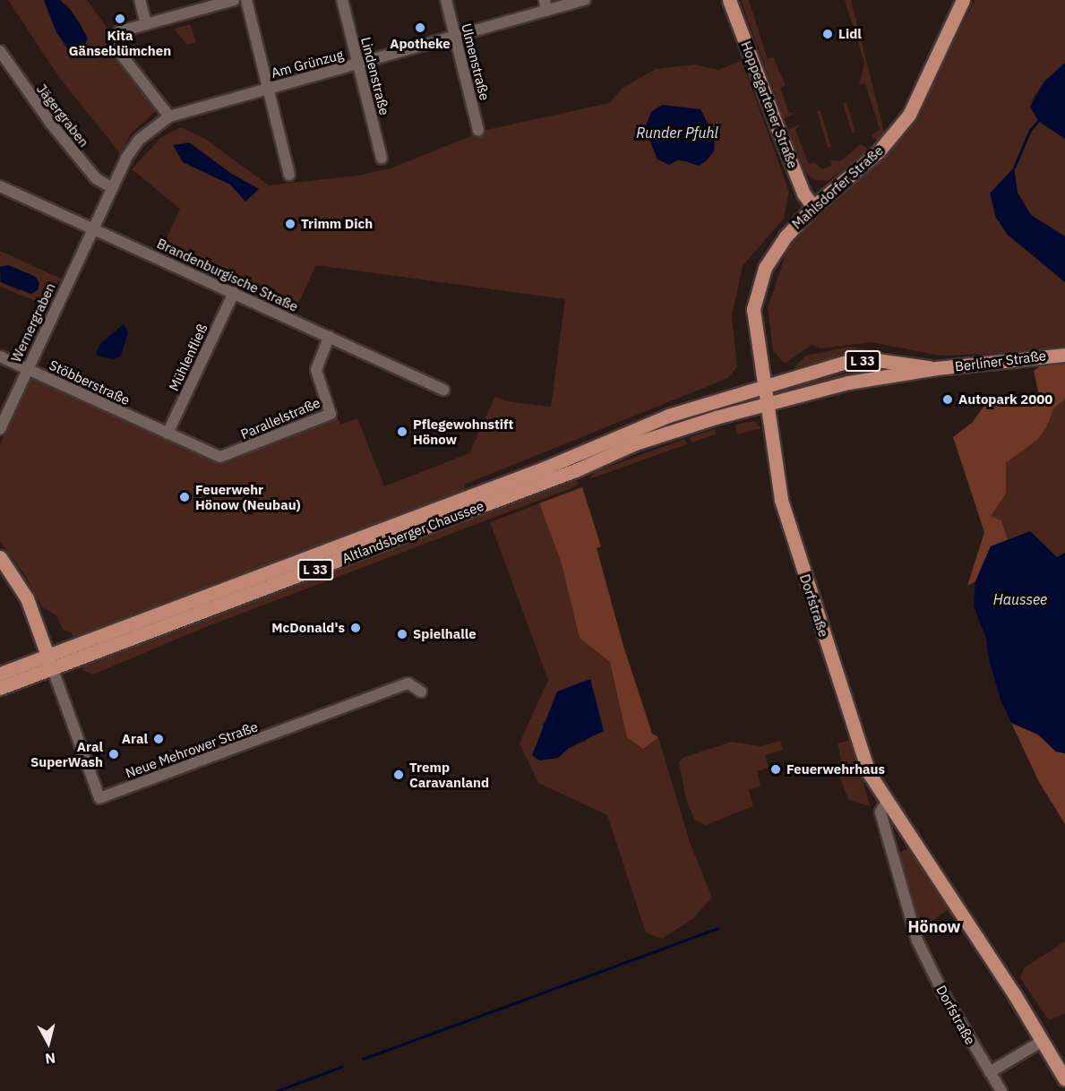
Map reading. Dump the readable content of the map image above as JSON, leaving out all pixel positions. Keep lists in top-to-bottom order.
{
  "streets": {
    "main road": [
      "Hoppegartener Straße",
      "Mahlsdorfer Straße",
      "L 33",
      "Berliner Straße",
      "Altlandsberger Chaussee",
      "Dorfstraße"
    ],
    "street": [
      "Ulmenstraße",
      "Am Grünzug",
      "Lindenstraße",
      "Jägergraben",
      "Brandenburgische Straße",
      "Wernergraben",
      "Mühlenfließ",
      "Stöbberstraße",
      "Parallelstraße",
      "Neue Mehrower Straße"
    ]
  },
  "crossings": [
    ["Ulmenstraße", "Am Grünzug"],
    ["Am Grünzug", "Lindenstraße"],
    ["Am Grünzug", "Jägergraben"],
    ["Am Grünzug", "Brandenburgische Straße"],
    ["Am Grünzug", "Wernergraben"],
    ["Hoppegartener Straße", "Mahlsdorfer Straße"],
    ["Mahlsdorfer Straße", "Berliner Straße"],
    ["Mahlsdorfer Straße", "Altlandsberger Chaussee"],
    ["Mahlsdorfer Straße", "Dorfstraße"],
    ["Brandenburgische Straße", "Wernergraben"],
    ["Brandenburgische Straße", "Mühlenfließ"],
    ["Brandenburgische Straße", "Parallelstraße"],
    ["Wernergraben", "Stöbberstraße"],
    ["Mühlenfließ", "Stöbberstraße"],
    ["Mühlenfließ", "Parallelstraße"],
    ["Berliner Straße", "Altlandsberger Chaussee"],
    ["Berliner Straße", "Dorfstraße"],
    ["Stöbberstraße", "Parallelstraße"],
    ["Altlandsberger Chaussee", "Dorfstraße"],
    ["Altlandsberger Chaussee", "Neue Mehrower Straße"]
  ],
  "districts": ["Hönow"],
  "water": ["Runder Pfuhl", "Haussee"],
  "places": [
    "Kita Gänseblümchen",
    "Apotheke",
    "Lidl",
    "Trimm Dich",
    "Autopark 2000",
    "Pflegewohnstift Hönow",
    "Feuerwehr Hönow (Neubau)",
    "McDonald's",
    "Spielhalle",
    "Aral",
    "Aral SuperWash",
    "Feuerwehrhaus",
    "Tremp Caravanland"
  ],
  "north": "bottom"
}
